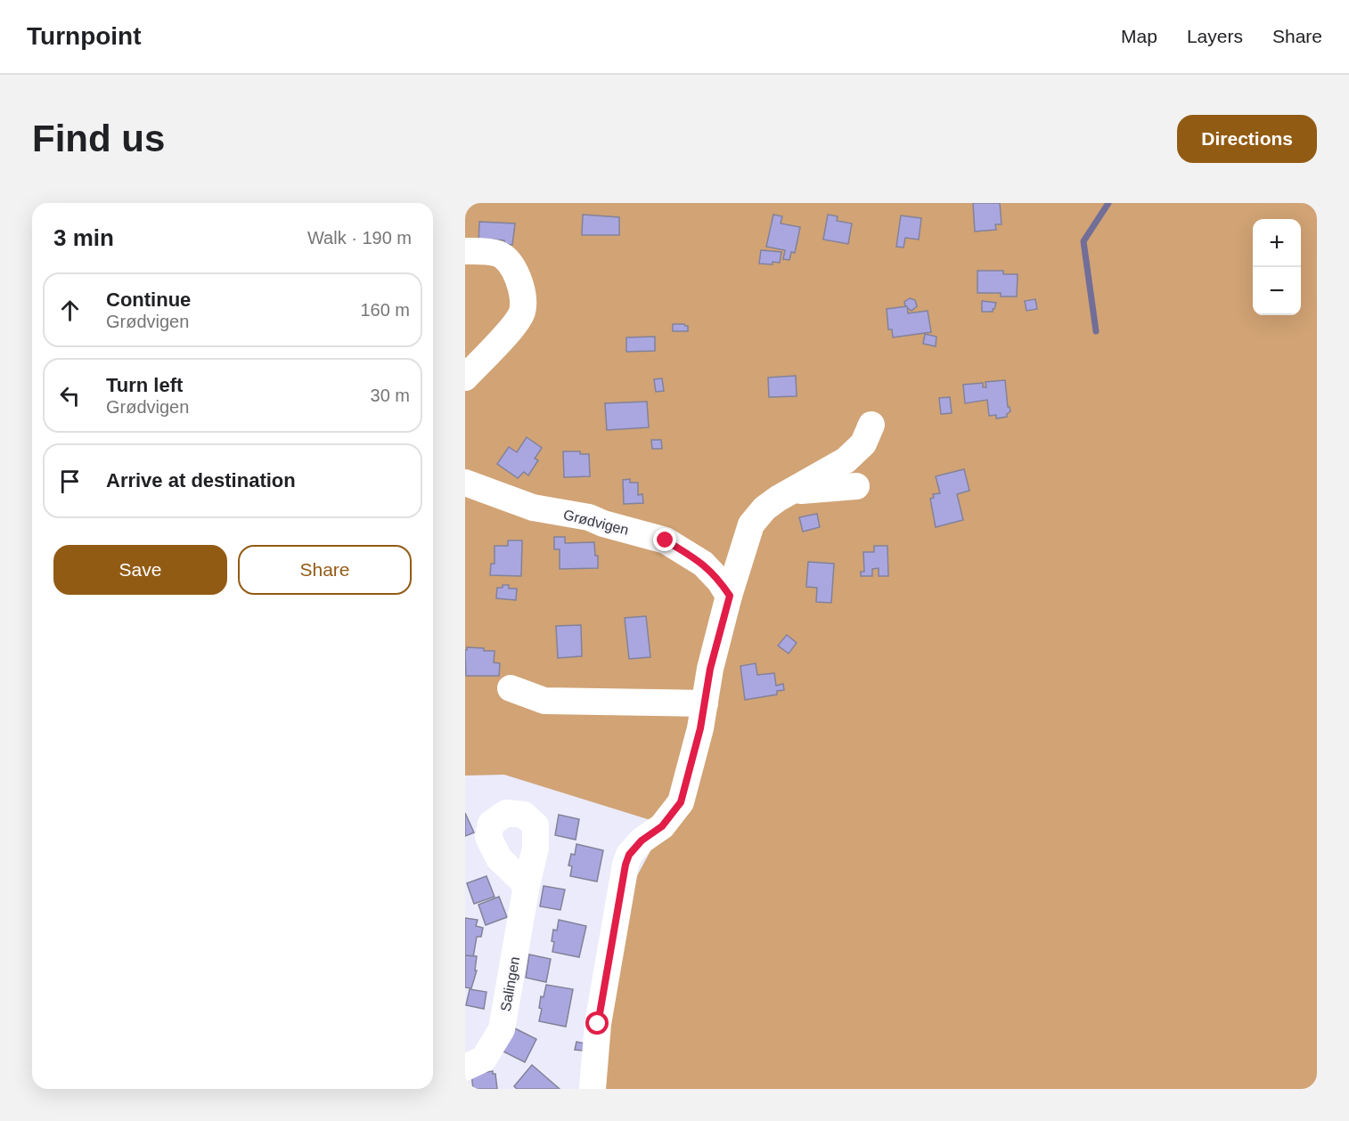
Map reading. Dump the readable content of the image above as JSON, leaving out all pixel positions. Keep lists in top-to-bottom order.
{
  "streets": {
    "street": ["Grødvigen", "Salingen"]
  },
  "page": {
    "header": "Turnpoint",
    "nav": ["Map", "Layers", "Share"],
    "buttons": [
      "Directions",
      ["Save", "Share"]
    ],
    "title": "Find us",
    "heading": ["3 min", "Walk · 190 m"],
    "map_buttons": ["+", "−"],
    "list": [
      ["Continue", "Grødvigen", "160 m"],
      ["Turn left", "Grødvigen", "30 m"],
      "Arrive at destination"
    ]
  }
}
